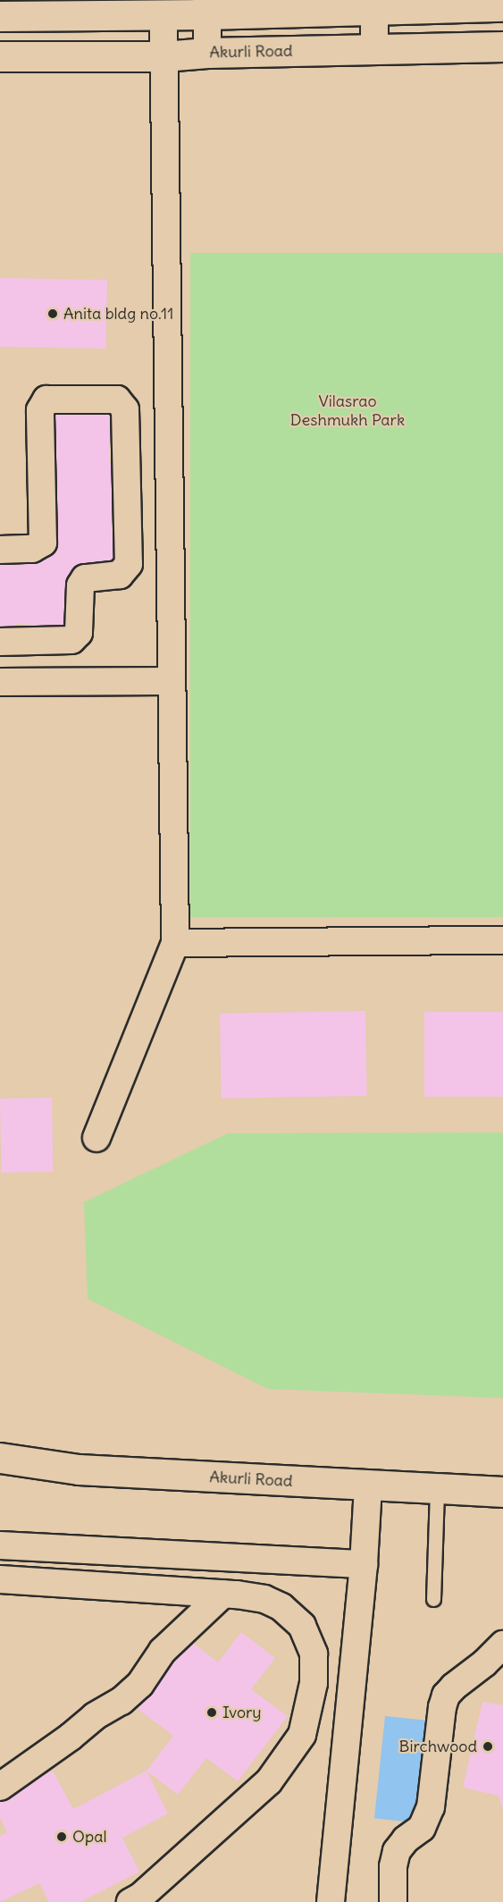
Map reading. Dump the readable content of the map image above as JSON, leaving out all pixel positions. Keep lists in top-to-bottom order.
{
  "streets": {
    "street": ["Akurli Road"]
  },
  "parks": ["Vilasrao Deshmukh Park"],
  "places": [
    "Anita bldg no.11",
    "Ivory",
    "Birchwood",
    "Opal"
  ]
}
